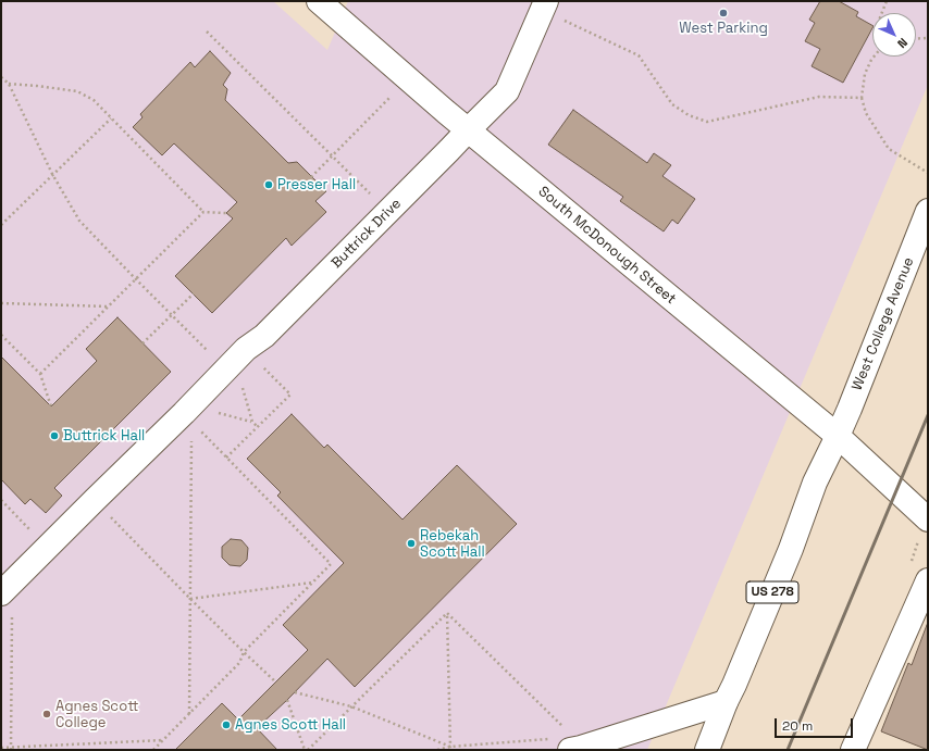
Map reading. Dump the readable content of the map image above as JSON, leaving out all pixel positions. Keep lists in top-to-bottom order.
{
  "streets": {
    "street": [
      "Buttrick Drive",
      "South McDonough Street",
      "West College Avenue",
      "US 278"
    ]
  },
  "crossings": [
    ["Buttrick Drive", "South McDonough Street"],
    ["South McDonough Street", "West College Avenue"],
    ["South McDonough Street", "US 278"],
    ["West College Avenue", "US 278"]
  ],
  "places": [
    "West Parking",
    "Presser Hall",
    "Buttrick Hall",
    "Rebekah Scott Hall",
    "Agnes Scott College",
    "Agnes Scott Hall"
  ],
  "scale_bar": "20 m",
  "north": "bottom right"
}
